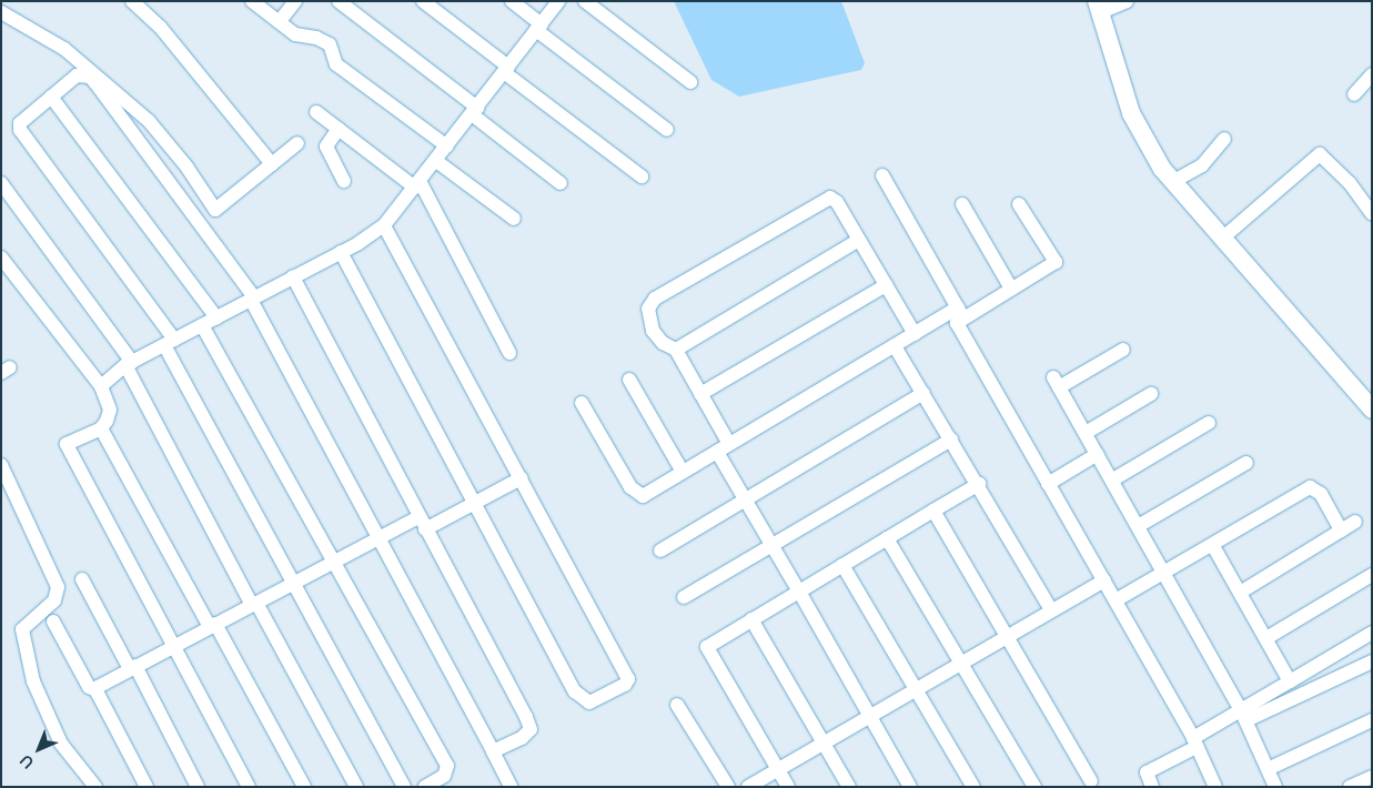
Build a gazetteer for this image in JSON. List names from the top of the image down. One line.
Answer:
{"north":"bottom left"}
